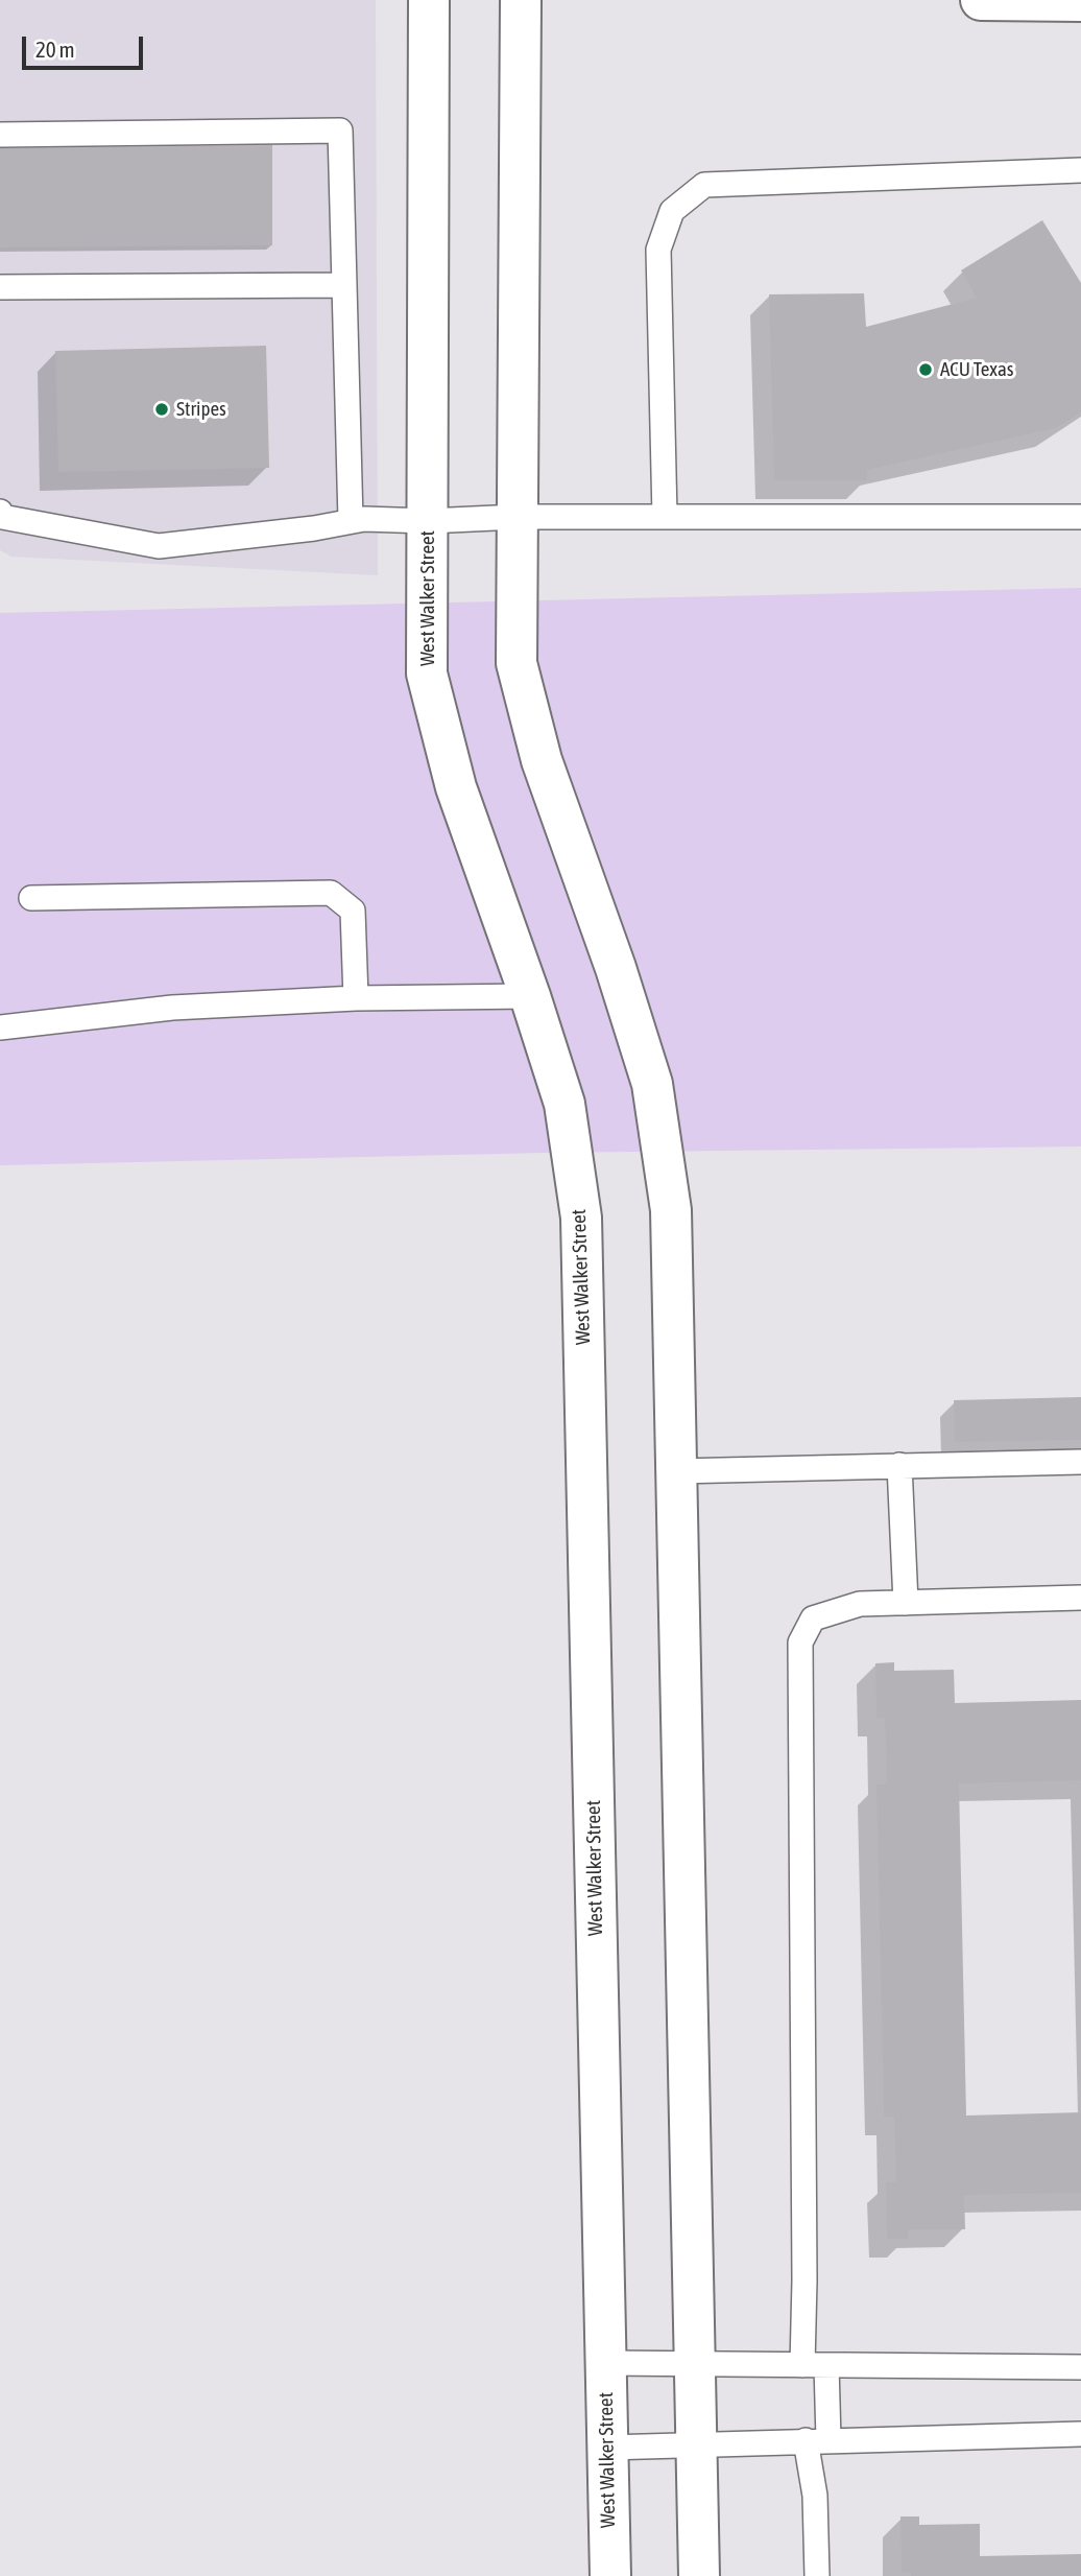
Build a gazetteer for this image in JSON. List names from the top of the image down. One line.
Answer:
{"streets":{"street":["West Walker Street"]},"places":["ACU Texas","Stripes"],"scale_bar":"20 m"}
